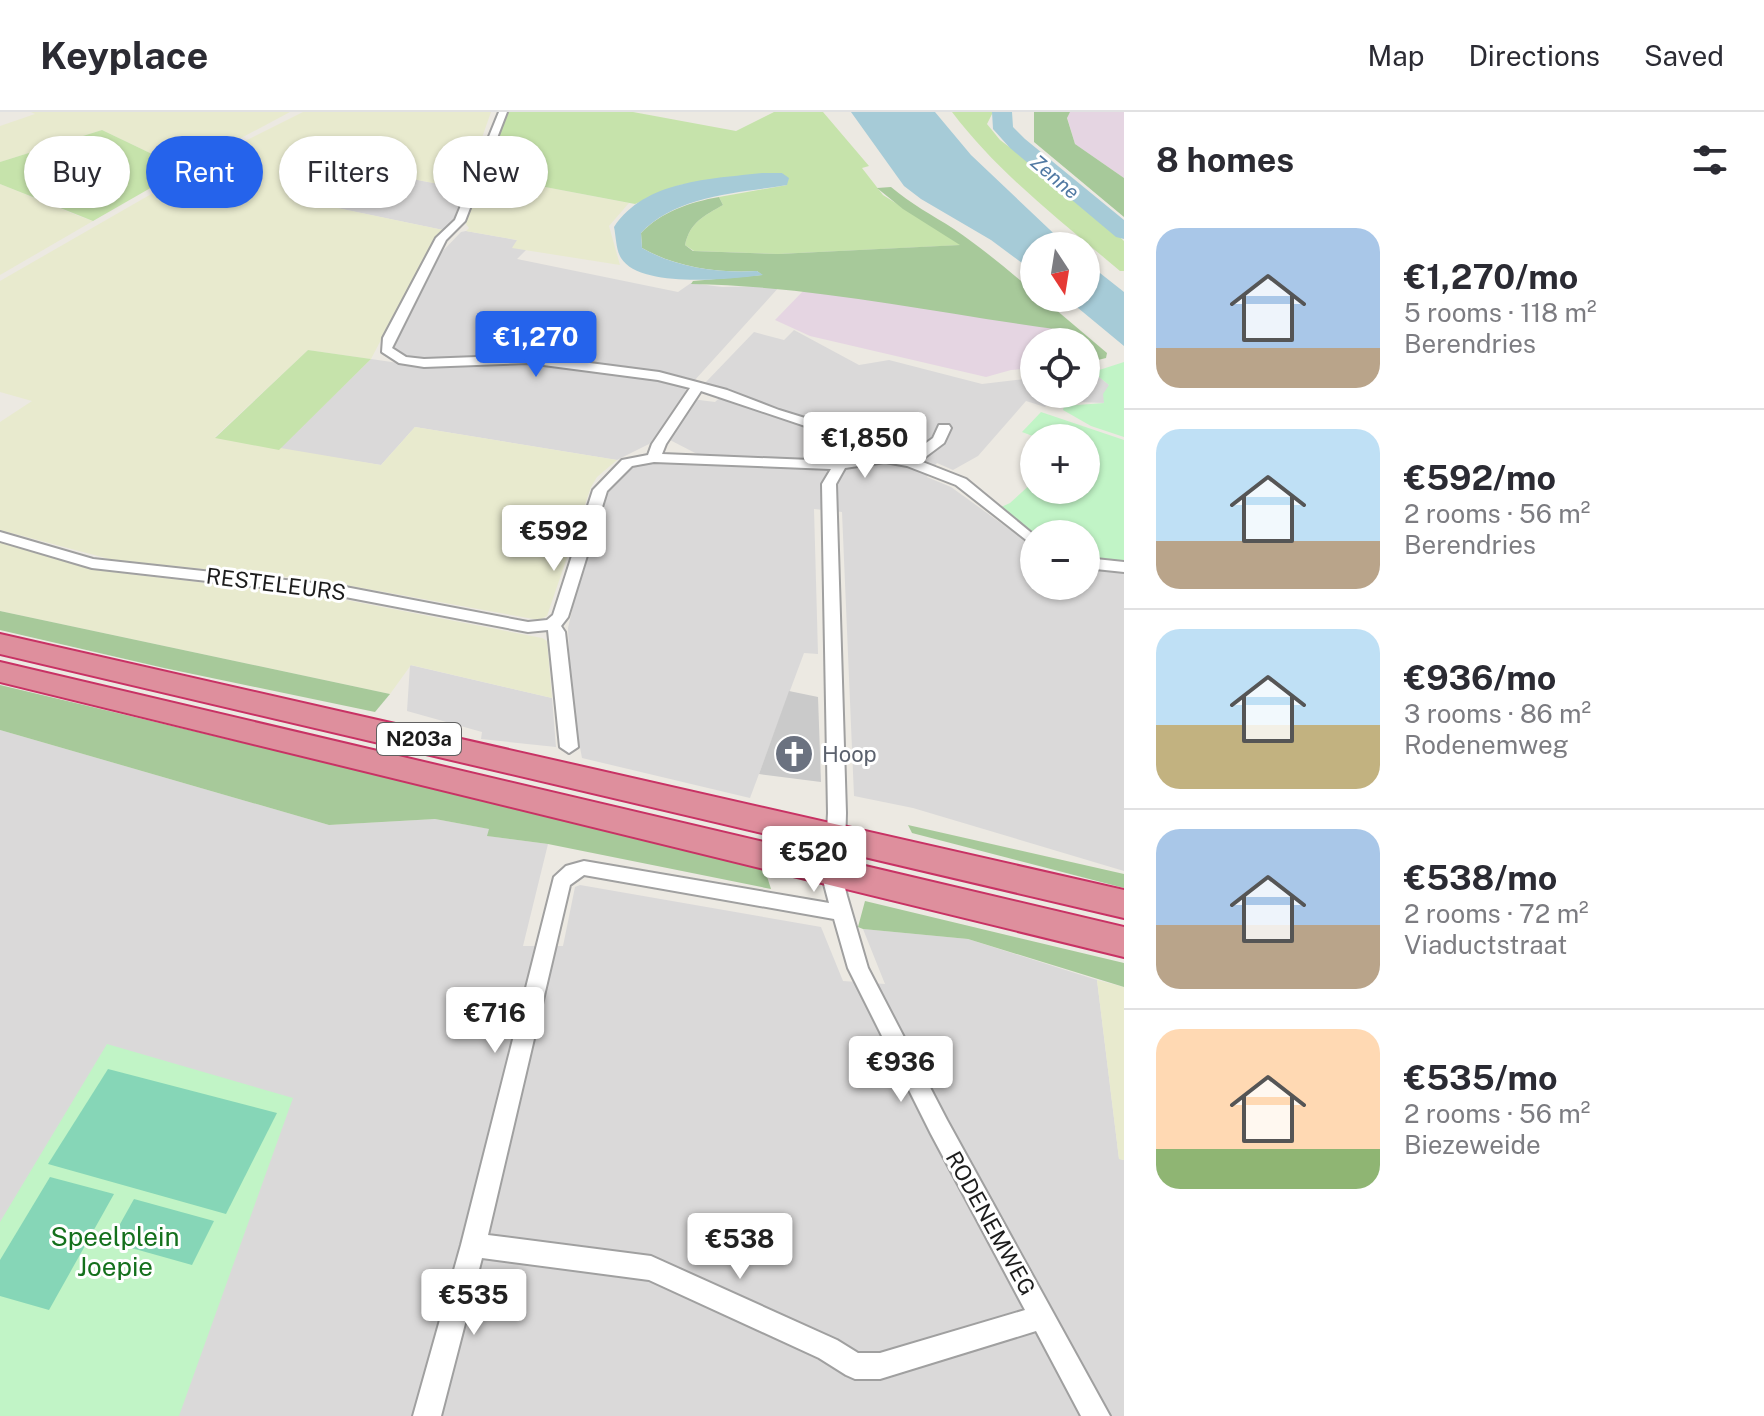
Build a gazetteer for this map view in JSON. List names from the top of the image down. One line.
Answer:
{"streets":{"highway":["N203a"],"street":["RESTELEURS","RODENEMWEG"]},"crossings":[["N203a","RODENEMWEG"]],"water":["Zenne"],"parks":["Speelplein Joepie"],"places":{"church":["Hoop"]},"north":"bottom","page":{"header":"Keyplace","nav":["Map","Directions","Saved"],"heading":"8 homes","chip":["Buy","Rent","Filters","New"],"list":[{"name":"€1,270/mo","note":"5 rooms · 118 m² · Berendries"},{"name":"€592/mo","note":"2 rooms · 56 m² · Berendries"},{"name":"€936/mo","note":"3 rooms · 86 m² · Rodenemweg"},{"name":"€538/mo","note":"2 rooms · 72 m² · Viaductstraat"},{"name":"€535/mo","note":"2 rooms · 56 m² · Biezeweide"}],"map_buttons":["+","−"],"price":["€1,270","€1,850","€592","€520","€716","€936","€538","€535"]}}
